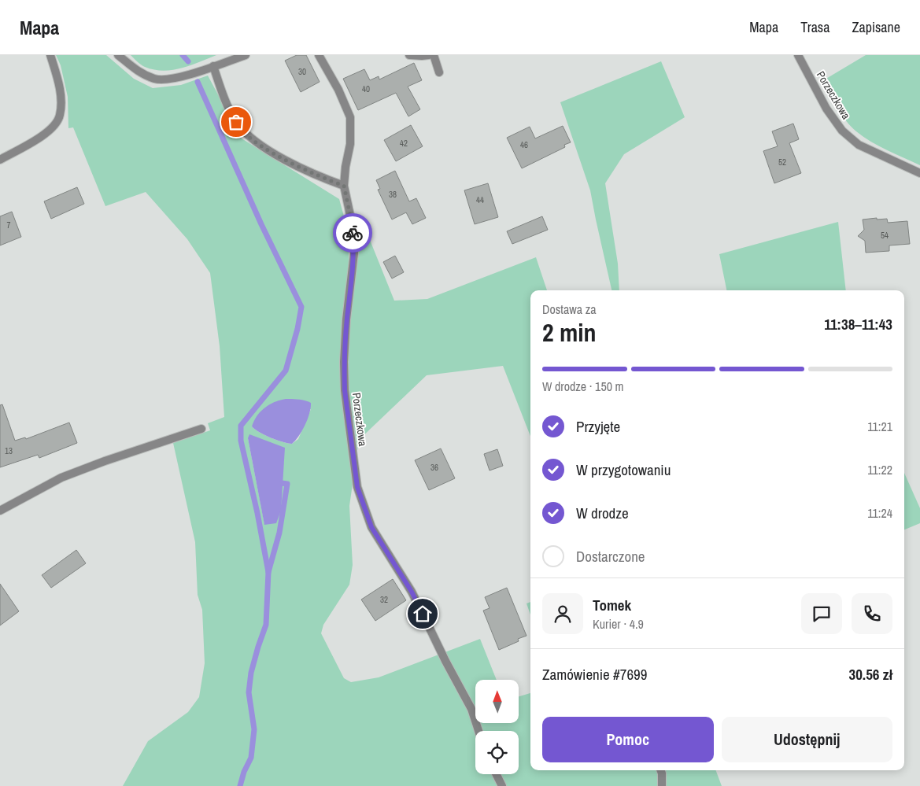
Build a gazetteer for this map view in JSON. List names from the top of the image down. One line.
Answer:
{"streets":{"street":["Porzeczkowa"]},"house_numbers":["30","40","42","46","52","38","44","7","54","13","36","32"],"north":"top","page":{"header":"Mapa","nav":["Mapa","Trasa","Zapisane"],"heading":["2 min","Dostawa za","11:38–11:43"],"panel":["Tomek","Kurier · 4.9","Zamówienie #7699","30.56 zł"],"bar":"W drodze · 150 m","list":[["Przyjęte","11:21"],["W przygotowaniu","11:22"],["W drodze","11:24"],"Dostarczone"],"buttons":["Pomoc","Udostępnij"]}}
